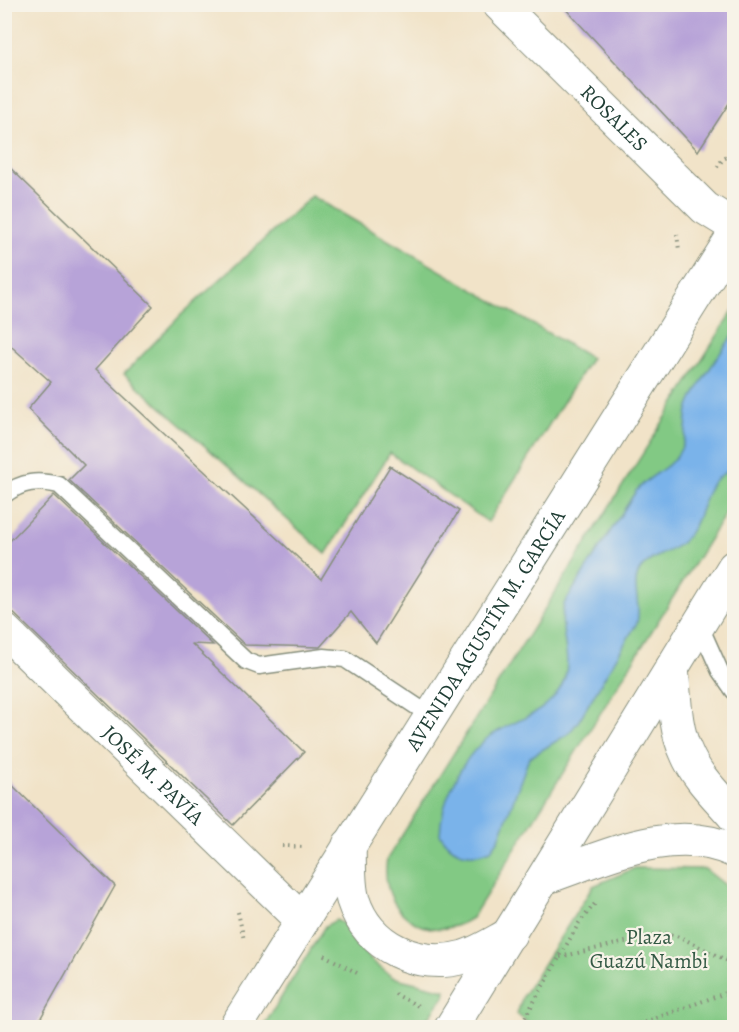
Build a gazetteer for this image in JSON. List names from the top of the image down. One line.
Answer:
{"streets":{"main road":["ROSALES","AVENIDA AGUSTÍN M. GARCÍA","JOSÉ M. PAVÍA"]},"crossings":[["AVENIDA AGUSTÍN M. GARCÍA","JOSÉ M. PAVÍA"]],"parks":["Plaza Guazú Nambi"]}
